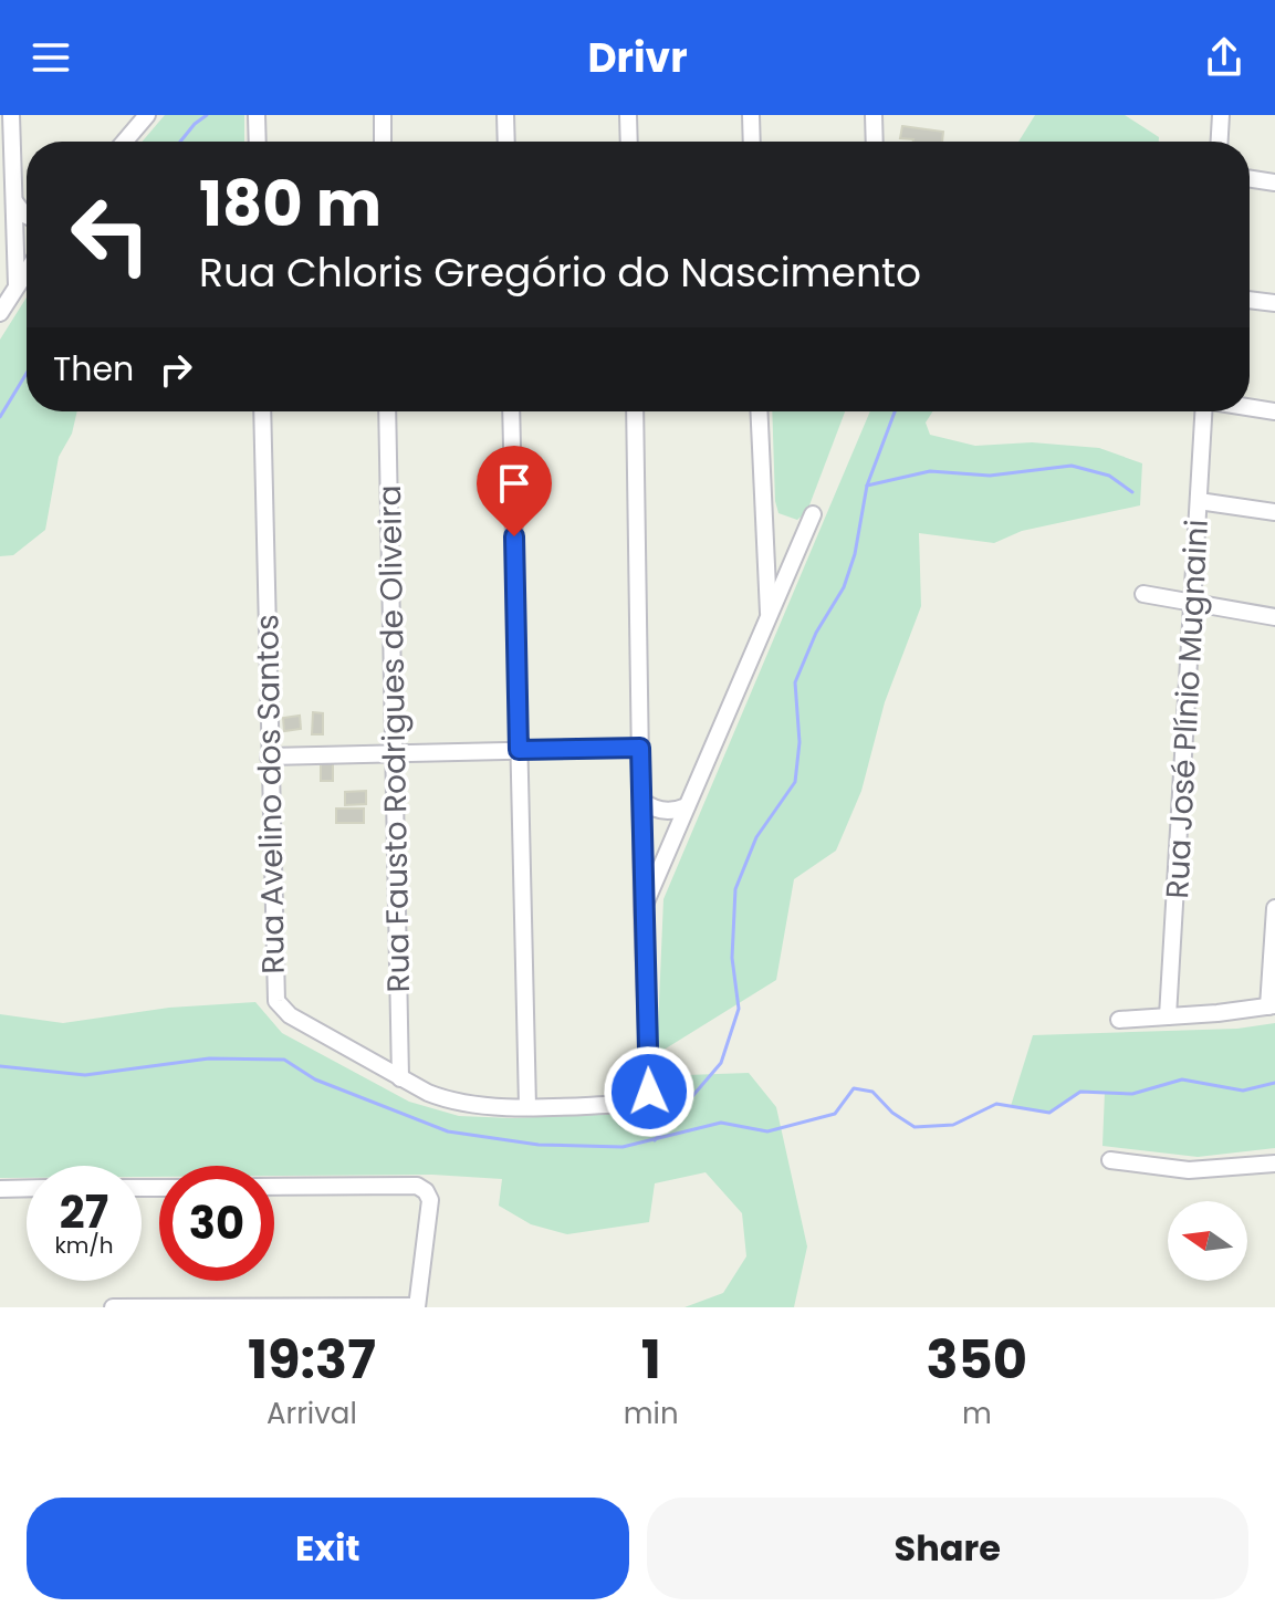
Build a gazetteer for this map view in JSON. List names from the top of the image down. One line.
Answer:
{"streets":{"street":["Rua José Plínio Mugnaini","Rua Fausto Rodrigues de Oliveira","Rua Avelino dos Santos"]},"crossings":[["Rua Fausto Rodrigues de Oliveira","Rua Avelino dos Santos"]],"north":"left","page":{"header":"Drivr","turn":["180 m","Rua Chloris Gregório do Nascimento"],"then":"Then","speed":"27 km/h","limit":"30","eta":["19:37","Arrival","1","min","350","m"],"buttons":["Exit","Share"]}}
